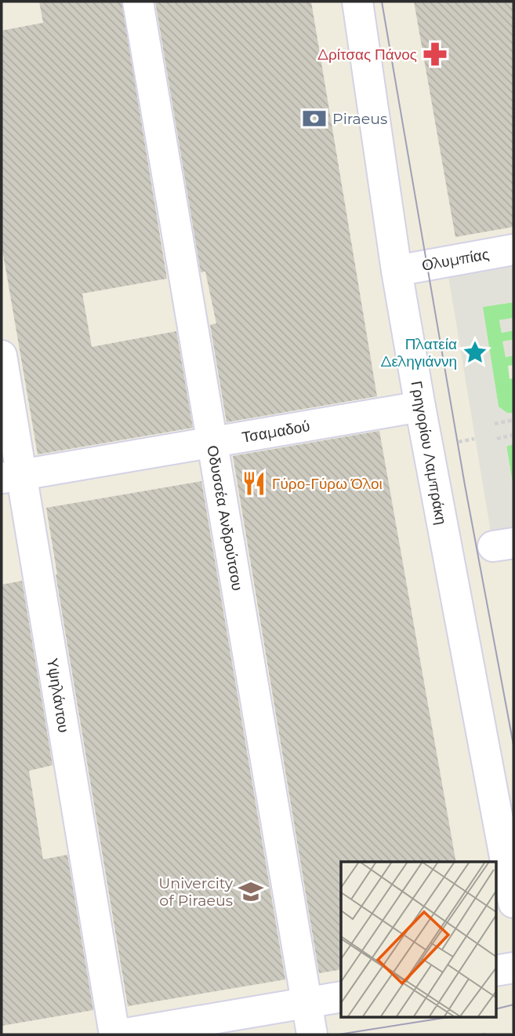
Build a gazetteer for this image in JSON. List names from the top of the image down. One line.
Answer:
{"streets":{"street":["Ολυμπίας","Τσαμαδού","Γρηγορίου Λαμπράκη","Οδυσσέα Ανδρούτσου","Υψηλάντου"]},"crossings":[["Ολυμπίας","Γρηγορίου Λαμπράκη"],["Τσαμαδού","Γρηγορίου Λαμπράκη"],["Τσαμαδού","Οδυσσέα Ανδρούτσου"],["Τσαμαδού","Υψηλάντου"]],"places":{"pharmacy":["Δρίτσας Πάνος"],"bank":["Piraeus"],"place":["Πλατεία Δεληγιάννη"],"restaurant":["Γύρο-Γύρω Όλοι"],"school or university":["Univercity of Piraeus"]}}
